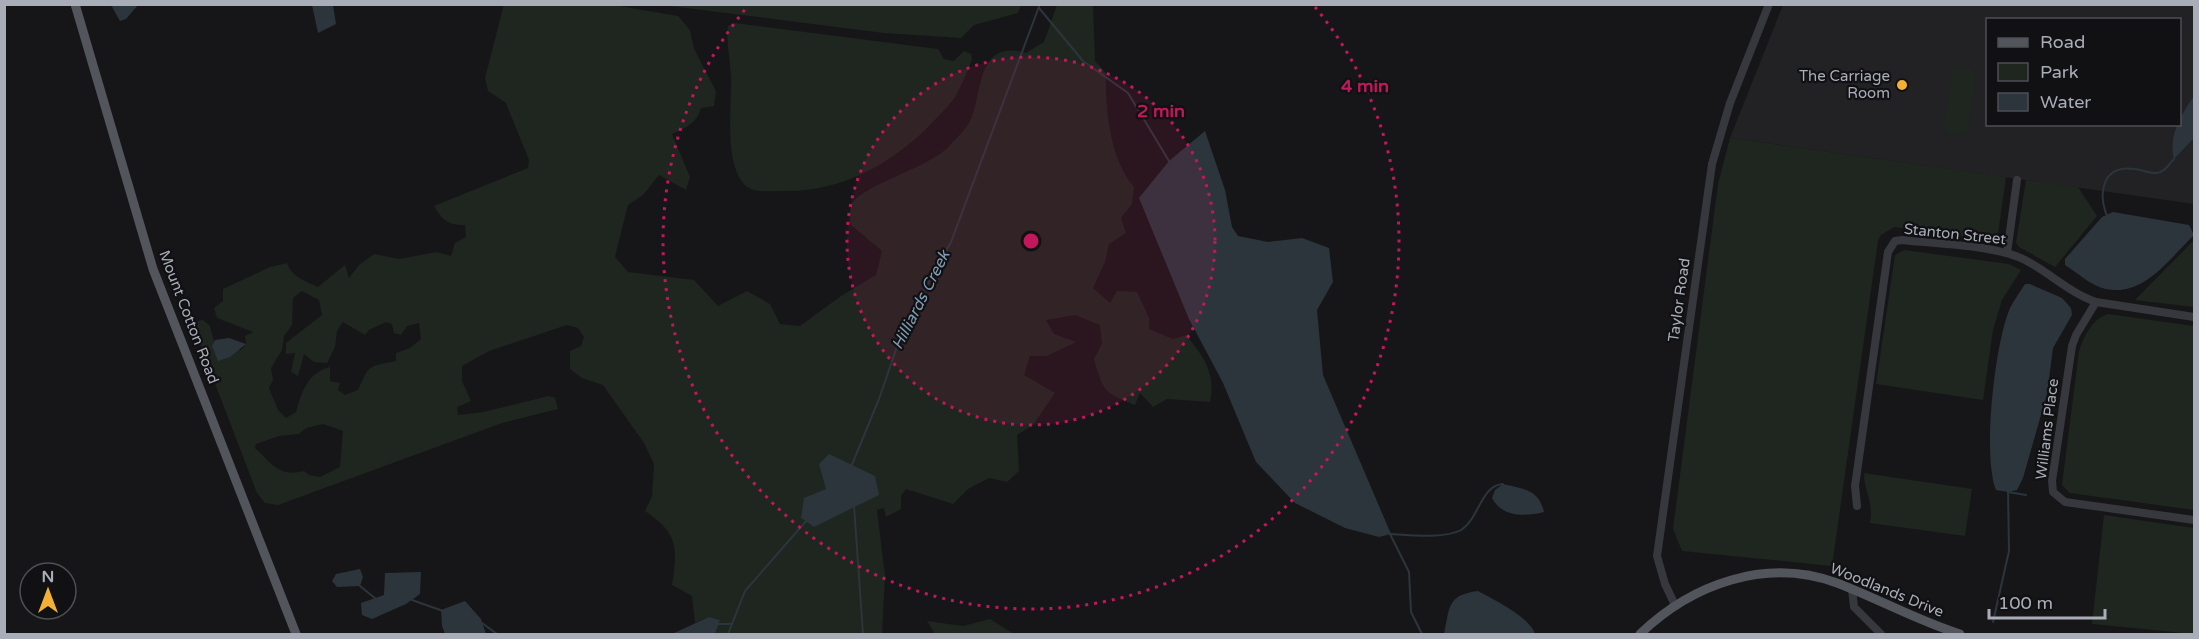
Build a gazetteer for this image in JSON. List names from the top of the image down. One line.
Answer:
{"streets":{"main road":["Mount Cotton Road","Woodlands Drive"],"street":["Stanton Street","Taylor Road","Williams Place"]},"crossings":[["Stanton Street","Williams Place"],["Taylor Road","Woodlands Drive"]],"water":["Hilliards Creek"],"places":["The Carriage Room"],"legend":["Road","Park","Water"],"scale_bar":"100 m","north":"top","rings":["4 min","2 min"]}
